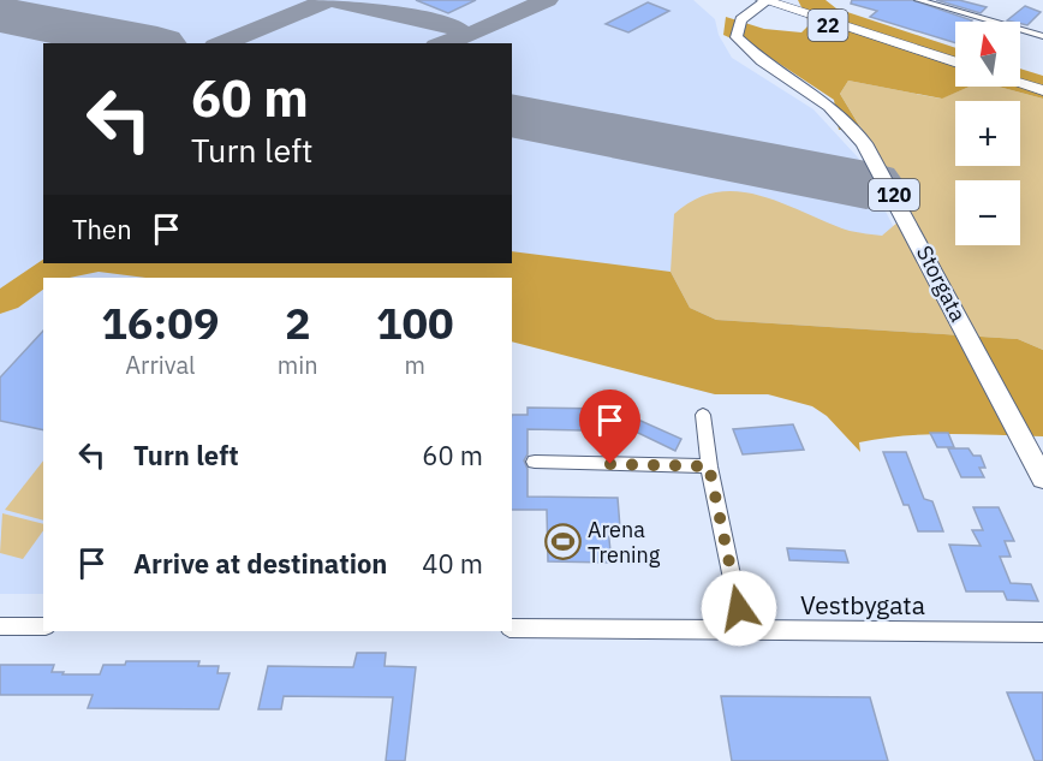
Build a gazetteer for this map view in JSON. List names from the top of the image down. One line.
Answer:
{"streets":{"highway":["22"],"main road":["120","Storgata"],"street":["Vestbygata"]},"places":{"sports":["Arena Trening"]},"north":"top","page":{"map_buttons":["+","−"],"turn":["60 m","Turn left"],"then":"Then","eta":["16:09","Arrival","2","min","100","m"],"list":[{"name":"Turn left","value":"60 m"},{"name":"Arrive at destination","value":"40 m"}]}}
